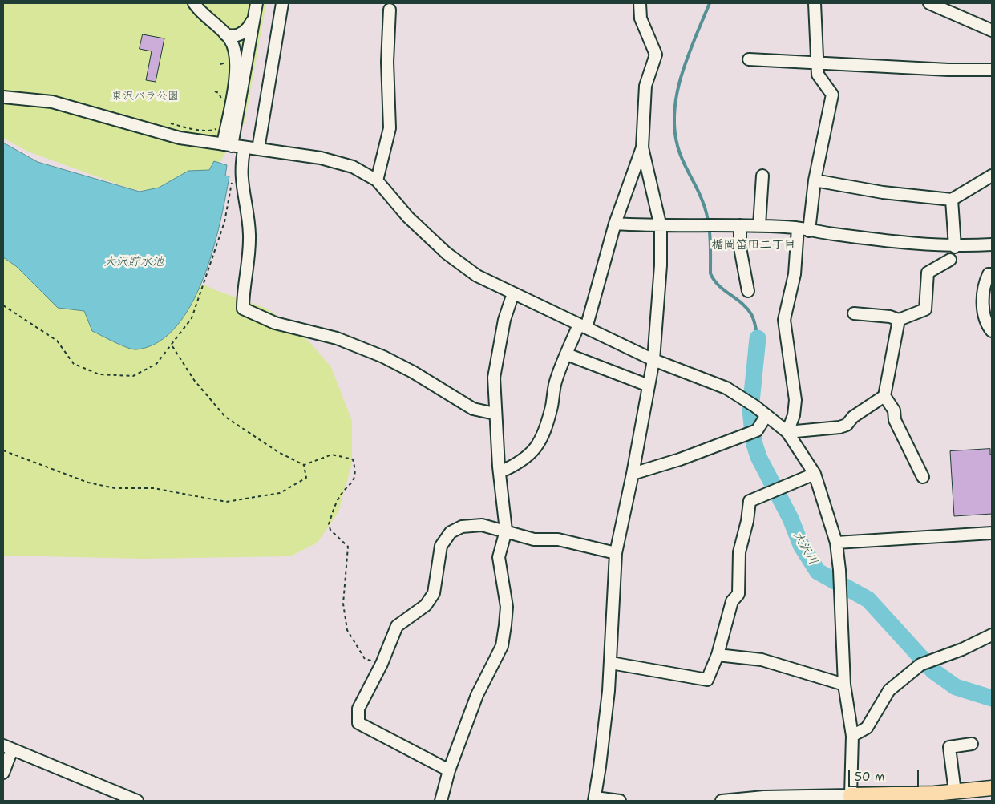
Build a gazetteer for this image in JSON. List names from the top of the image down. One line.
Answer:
{"districts":["楯岡笛田二丁目"],"water":["大沢貯水池","大沢川"],"parks":["東沢バラ公園"],"scale_bar":"50 m"}
